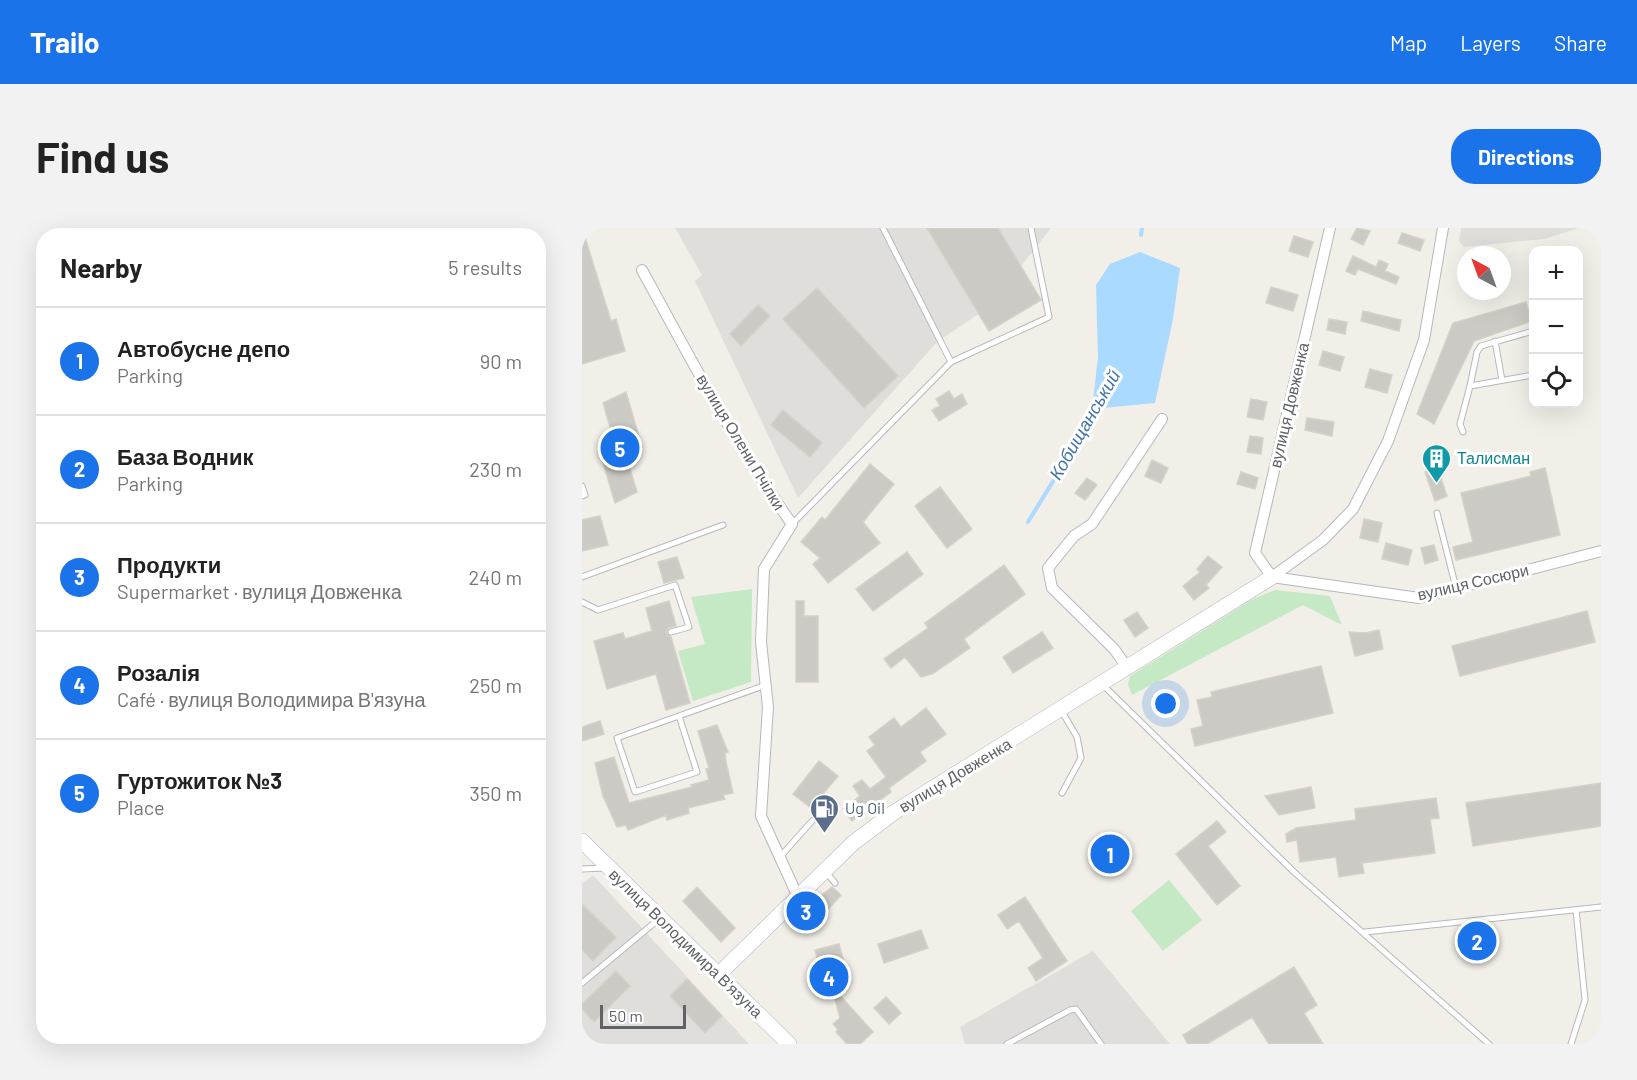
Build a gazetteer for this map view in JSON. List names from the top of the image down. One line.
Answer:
{"streets":{"street":["вулиця Довженка","вулиця Олени Пчілки","вулиця Сосюри","вулиця Володимира В'язуна"]},"crossings":[["вулиця Довженка","вулиця Олени Пчілки"],["вулиця Довженка","вулиця Сосюри"],["вулиця Довженка","вулиця Володимира В'язуна"]],"water":["Кобищанський"],"places":{"building":["Талисман"],"fuel station":["Ug Oil"]},"scale_bar":"50 m","north":"top left","page":{"header":"Trailo","nav":["Map","Layers","Share"],"buttons":"Directions","title":"Find us","heading":["Nearby","5 results"],"map_buttons":["+","−"],"list":[{"mark":"1","name":"Автобусне депо","note":"Parking","value":"90 m"},{"mark":"2","name":"База Водник","note":"Parking","value":"230 m"},{"mark":"3","name":"Продукти","note":"Supermarket · вулиця Довженка","value":"240 m"},{"mark":"4","name":"Розалія","note":"Café · вулиця Володимира В'язуна","value":"250 m"},{"mark":"5","name":"Гуртожиток №3","note":"Place","value":"350 m"}],"pins":["5","1","3","2","4"],"scale":"50 m"}}
